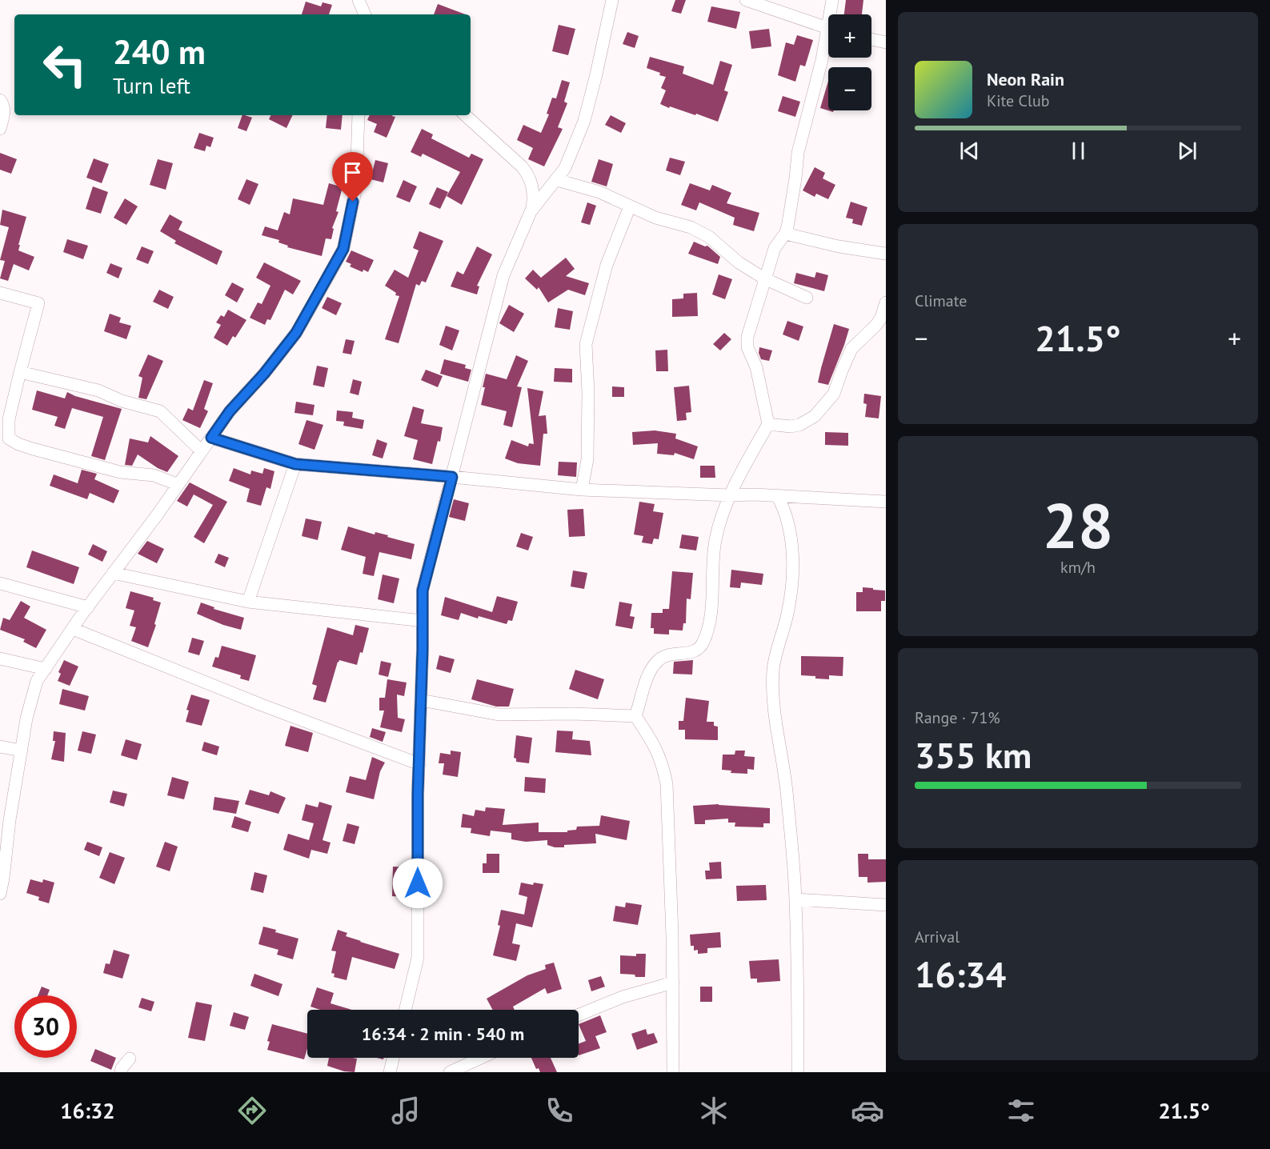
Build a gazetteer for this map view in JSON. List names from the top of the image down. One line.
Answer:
{"page":{"map_buttons":["+","−"],"turn":["240 m","Turn left"],"song":["Neon Rain","Kite Club"],"tile":["Climate",["28","km/h"],["Range · 71%","355 km"],["Arrival","16:34"]],"heat":["−","21.5°","+"],"limit":"30","trip":"16:34 · 2 min · 540 m","tabs":["16:32","21.5°"]}}
